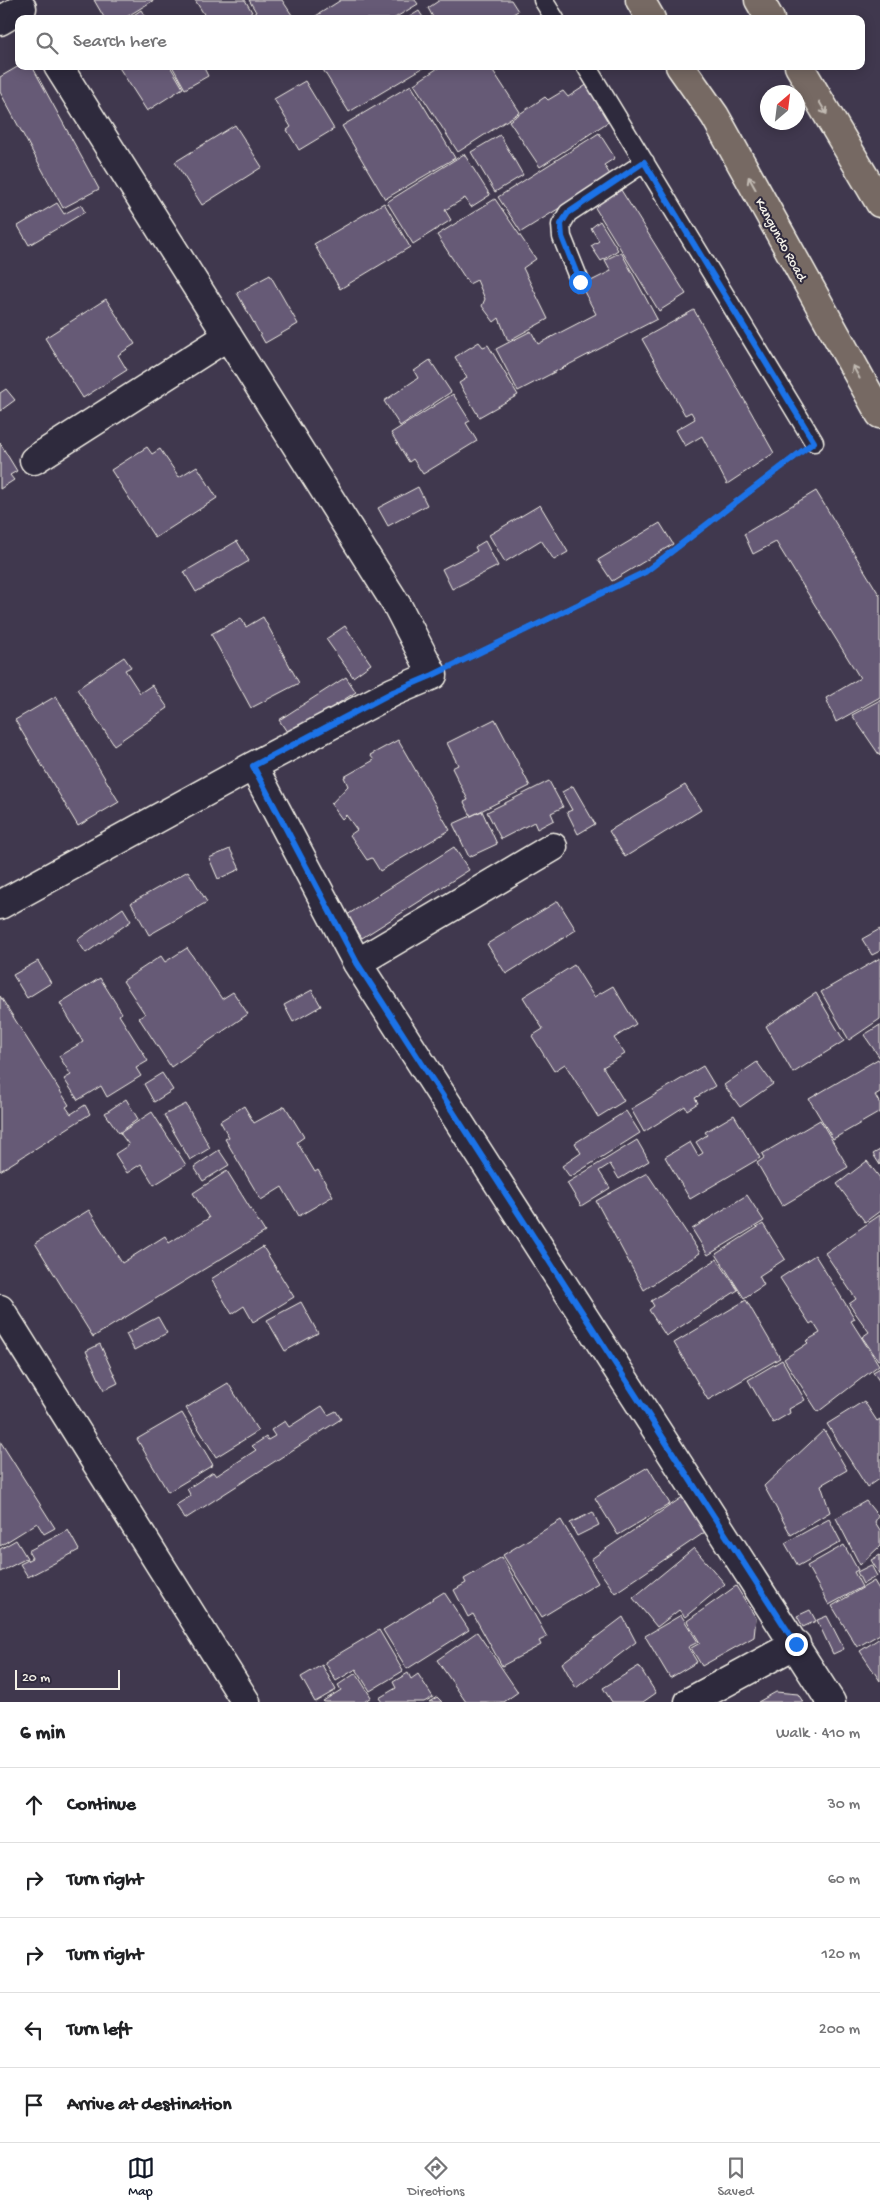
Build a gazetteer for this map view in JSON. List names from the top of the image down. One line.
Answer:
{"streets":{"highway":["Kangundo Road"]},"scale_bar":"20 m","north":"top right","page":{"search":"Search here","scale":"20 m","heading":["6 min","Walk · 410 m"],"list":[["Continue","30 m"],["Turn right","60 m"],["Turn right","120 m"],["Turn left","200 m"],"Arrive at destination"],"nav":["Map","Directions","Saved"]}}
